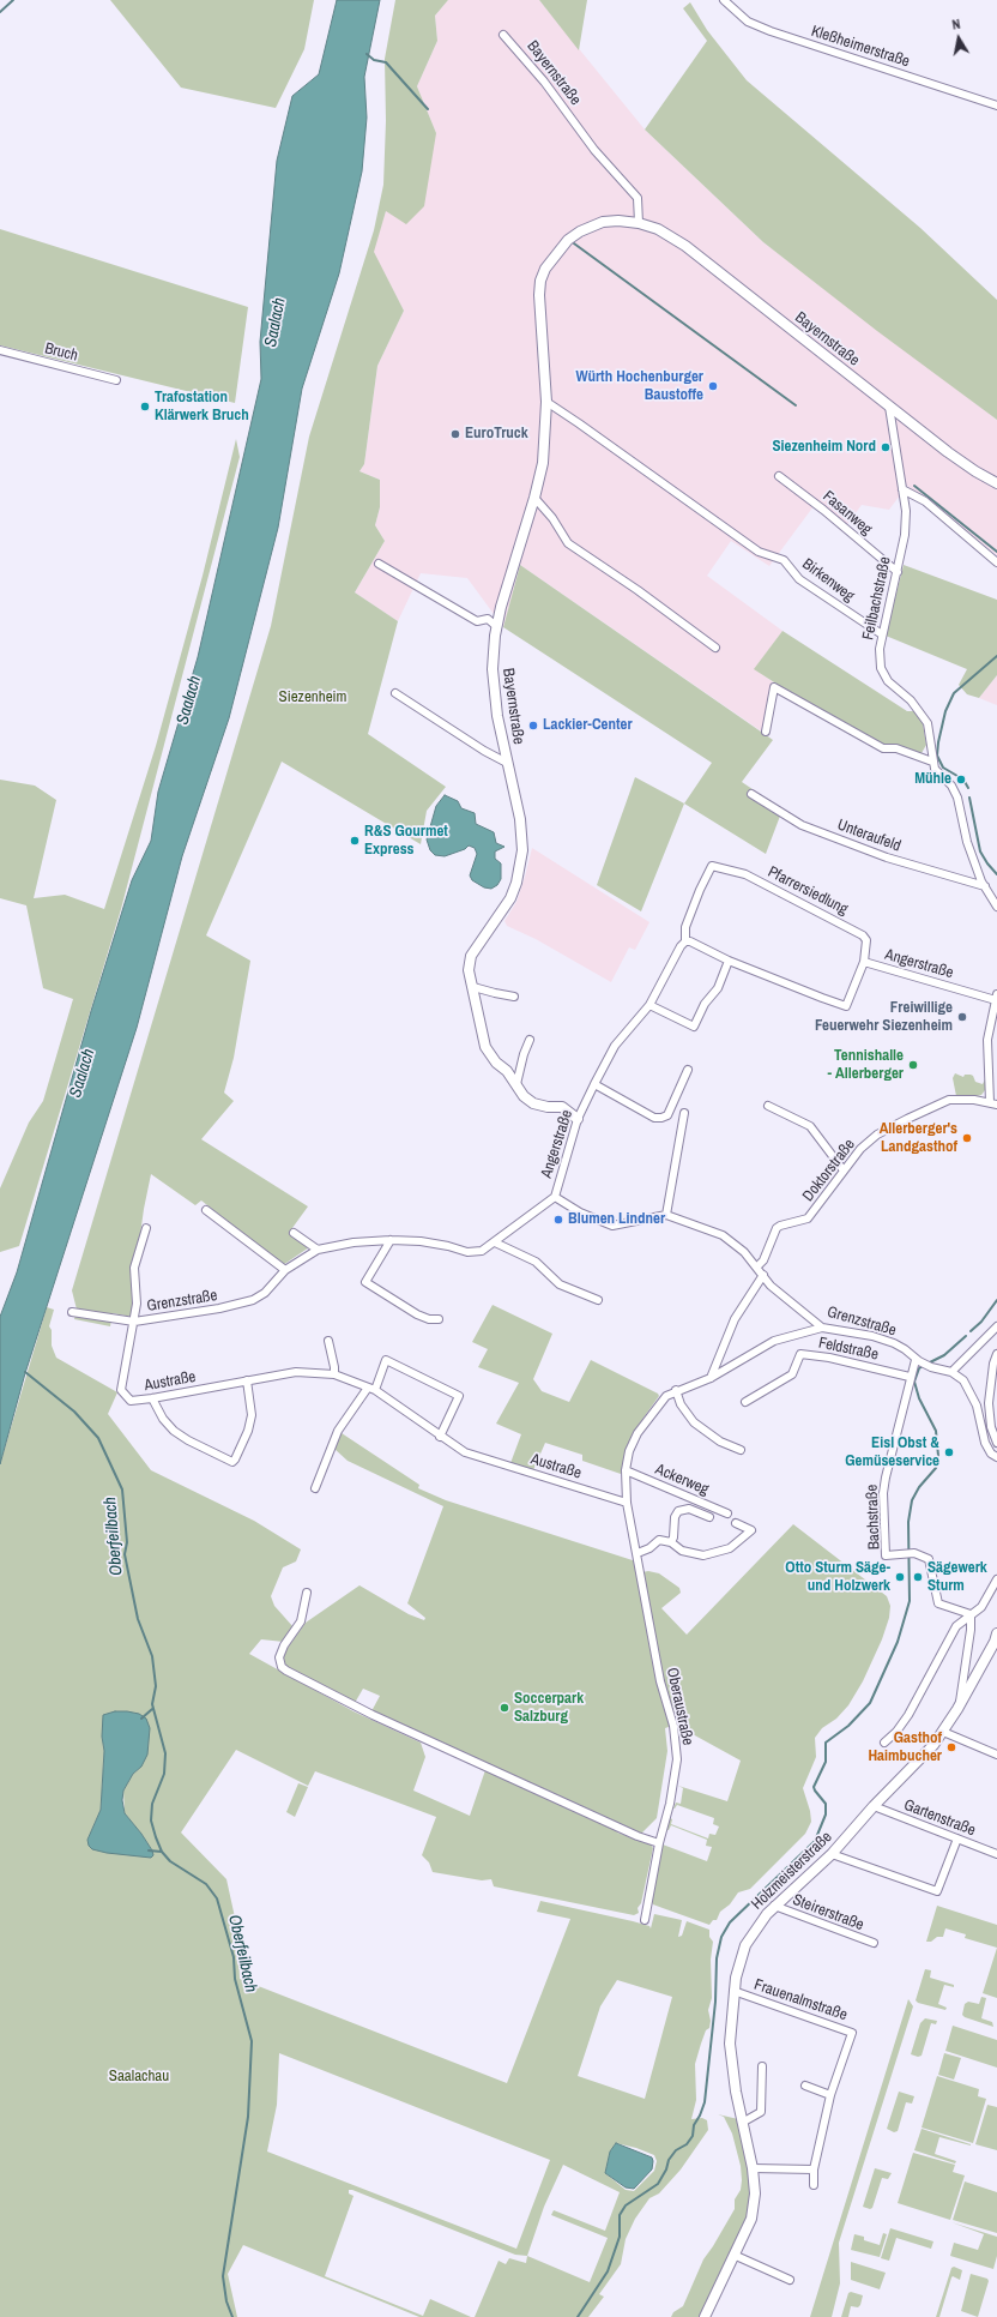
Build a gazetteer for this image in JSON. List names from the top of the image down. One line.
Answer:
{"streets":{"street":["Kleßheimerstraße","Bayernstraße","Bruch","Fasanweg","Birkenweg","Feilbachstraße","Unteraufeld","Pfarrersiedlung","Angerstraße","Doktorstraße","Grenzstraße","Feldstraße","Austraße","Ackerweg","Bachstraße","Oberaustraße","Gartenstraße","Holzmeisterstraße","Steirerstraße","Frauenalmstraße"]},"crossings":[["Bayernstraße","Birkenweg"],["Bayernstraße","Feilbachstraße"],["Fasanweg","Feilbachstraße"],["Birkenweg","Feilbachstraße"],["Feilbachstraße","Unteraufeld"],["Pfarrersiedlung","Angerstraße"],["Angerstraße","Grenzstraße"],["Doktorstraße","Grenzstraße"],["Grenzstraße","Austraße"],["Grenzstraße","Bachstraße"],["Feldstraße","Bachstraße"],["Austraße","Oberaustraße"],["Gartenstraße","Holzmeisterstraße"],["Holzmeisterstraße","Steirerstraße"],["Holzmeisterstraße","Frauenalmstraße"]],"water":["Saalach","Oberfeilbach"],"parks":["Siezenheim","Saalachau"],"places":["Würth Hochenburger Baustoffe","Trafostation Klärwerk Bruch","EuroTruck","Siezenheim Nord","Lackier-Center","Mühle","R&S Gourmet Express","Freiwillige Feuerwehr Siezenheim","Tennishalle - Allerberger","Allerberger's Landgasthof","Blumen Lindner","Eisl Obst & Gemüseservice","Otto Sturm Säge- und Holzwerk","Sägewerk Sturm","Soccerpark Salzburg","Gasthof Haimbucher"],"north":"top"}
